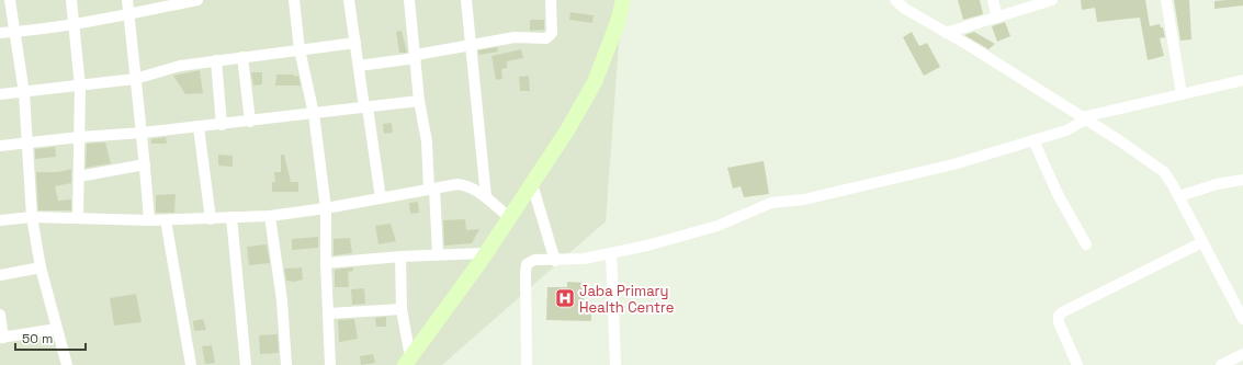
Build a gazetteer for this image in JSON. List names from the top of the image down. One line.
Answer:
{"places":{"hospital":["Jaba Primary Health Centre"]},"scale_bar":"50 m"}
